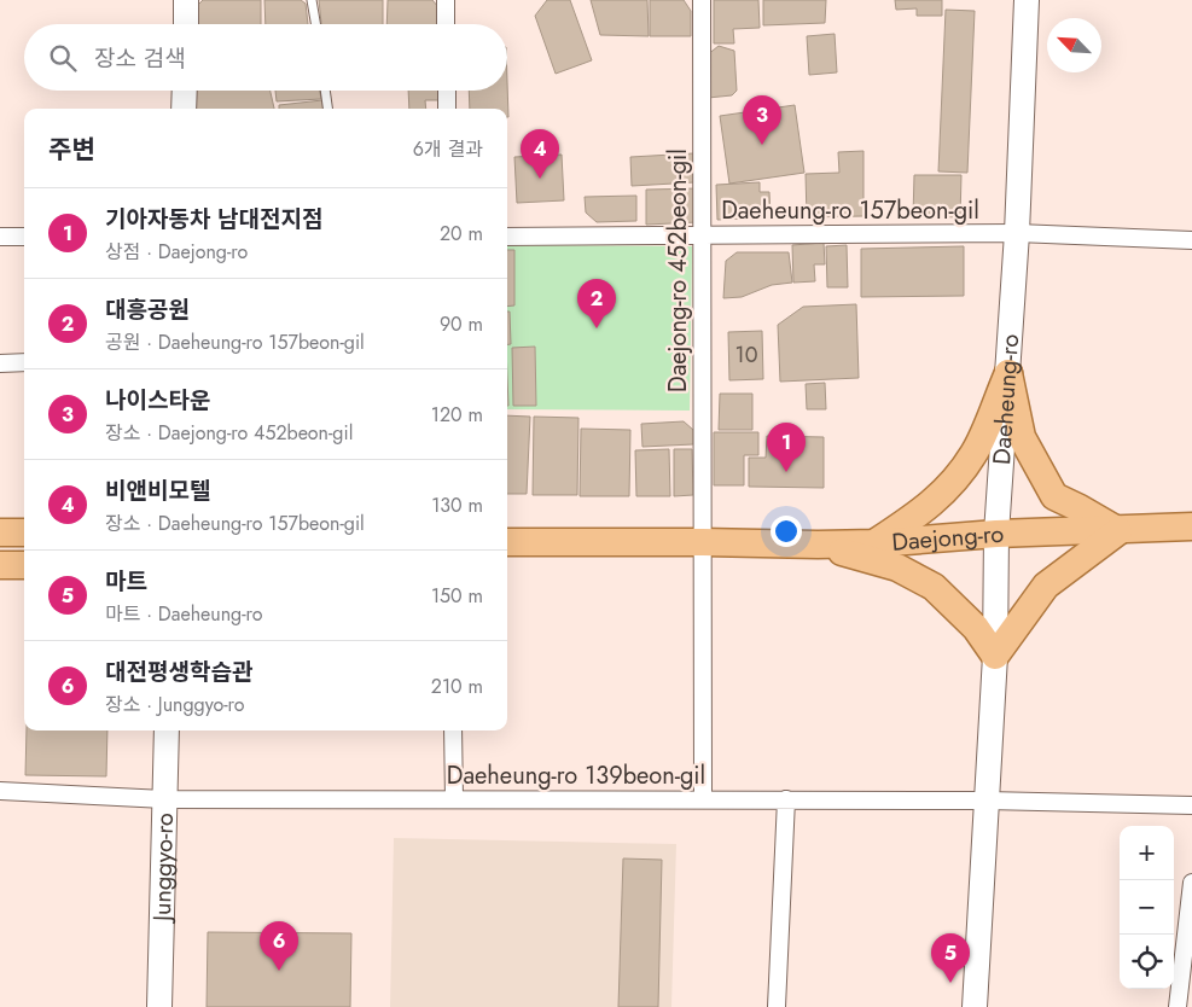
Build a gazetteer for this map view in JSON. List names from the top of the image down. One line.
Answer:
{"streets":{"main road":["Daeheung-ro","Daejong-ro","Junggyo-ro"],"street":["Daeheung-ro 157beon-gil","Daejong-ro 452beon-gil","Daeheung-ro 139beon-gil"]},"crossings":[["Daeheung-ro 157beon-gil","Daejong-ro 452beon-gil"],["Daeheung-ro 157beon-gil","Daeheung-ro"],["Daejong-ro 452beon-gil","Daejong-ro"],["Daeheung-ro","Daejong-ro"],["Daeheung-ro","Daeheung-ro 139beon-gil"],["Daeheung-ro 139beon-gil","Junggyo-ro"]],"house_numbers":["10"],"north":"top left","page":{"search":"장소 검색","pins":["3","4","2","1","6","5"],"heading":["주변","6개 결과"],"list":[{"mark":"1","name":"기아자동차 남대전지점","note":"상점 · Daejong-ro","value":"20 m"},{"mark":"2","name":"대흥공원","note":"공원 · Daeheung-ro 157beon-gil","value":"90 m"},{"mark":"3","name":"나이스타운","note":"장소 · Daejong-ro 452beon-gil","value":"120 m"},{"mark":"4","name":"비앤비모텔","note":"장소 · Daeheung-ro 157beon-gil","value":"130 m"},{"mark":"5","name":"마트","note":"마트 · Daeheung-ro","value":"150 m"},{"mark":"6","name":"대전평생학습관","note":"장소 · Junggyo-ro","value":"210 m"}],"map_buttons":["+","−"]}}
